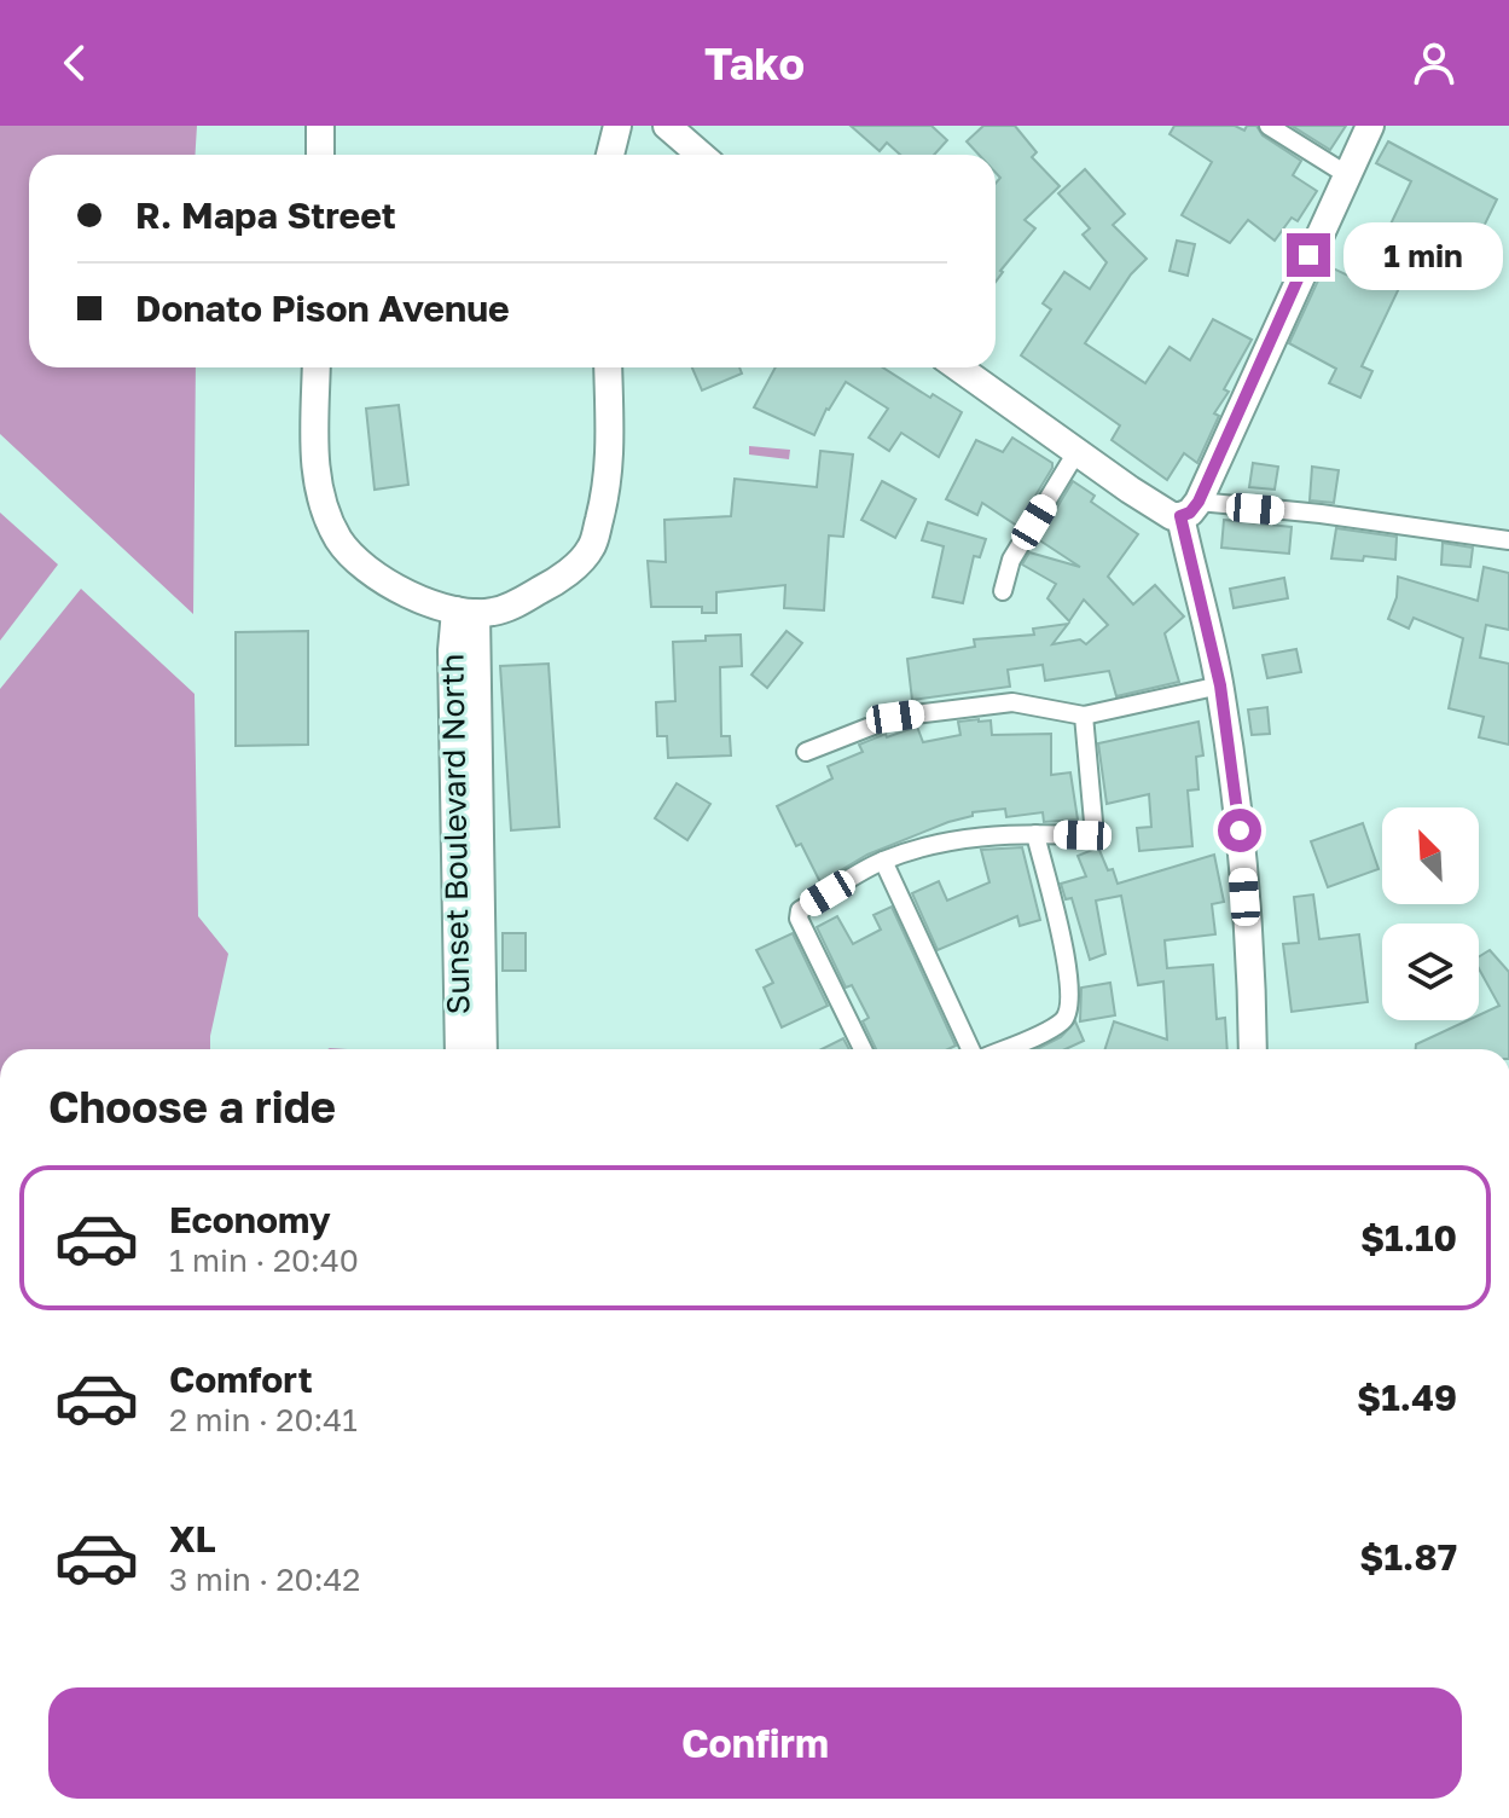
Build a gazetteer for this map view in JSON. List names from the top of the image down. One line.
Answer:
{"streets":{"main road":["Sunset Boulevard North"]},"north":"top left","page":{"header":"Tako","banner":["R. Mapa Street","Donato Pison Avenue"],"bubble":"1 min","heading":"Choose a ride","list":[{"name":"Economy","note":"1 min · 20:40","value":"$1.10"},{"name":"Comfort","note":"2 min · 20:41","value":"$1.49"},{"name":"XL","note":"3 min · 20:42","value":"$1.87"}],"buttons":"Confirm"}}
